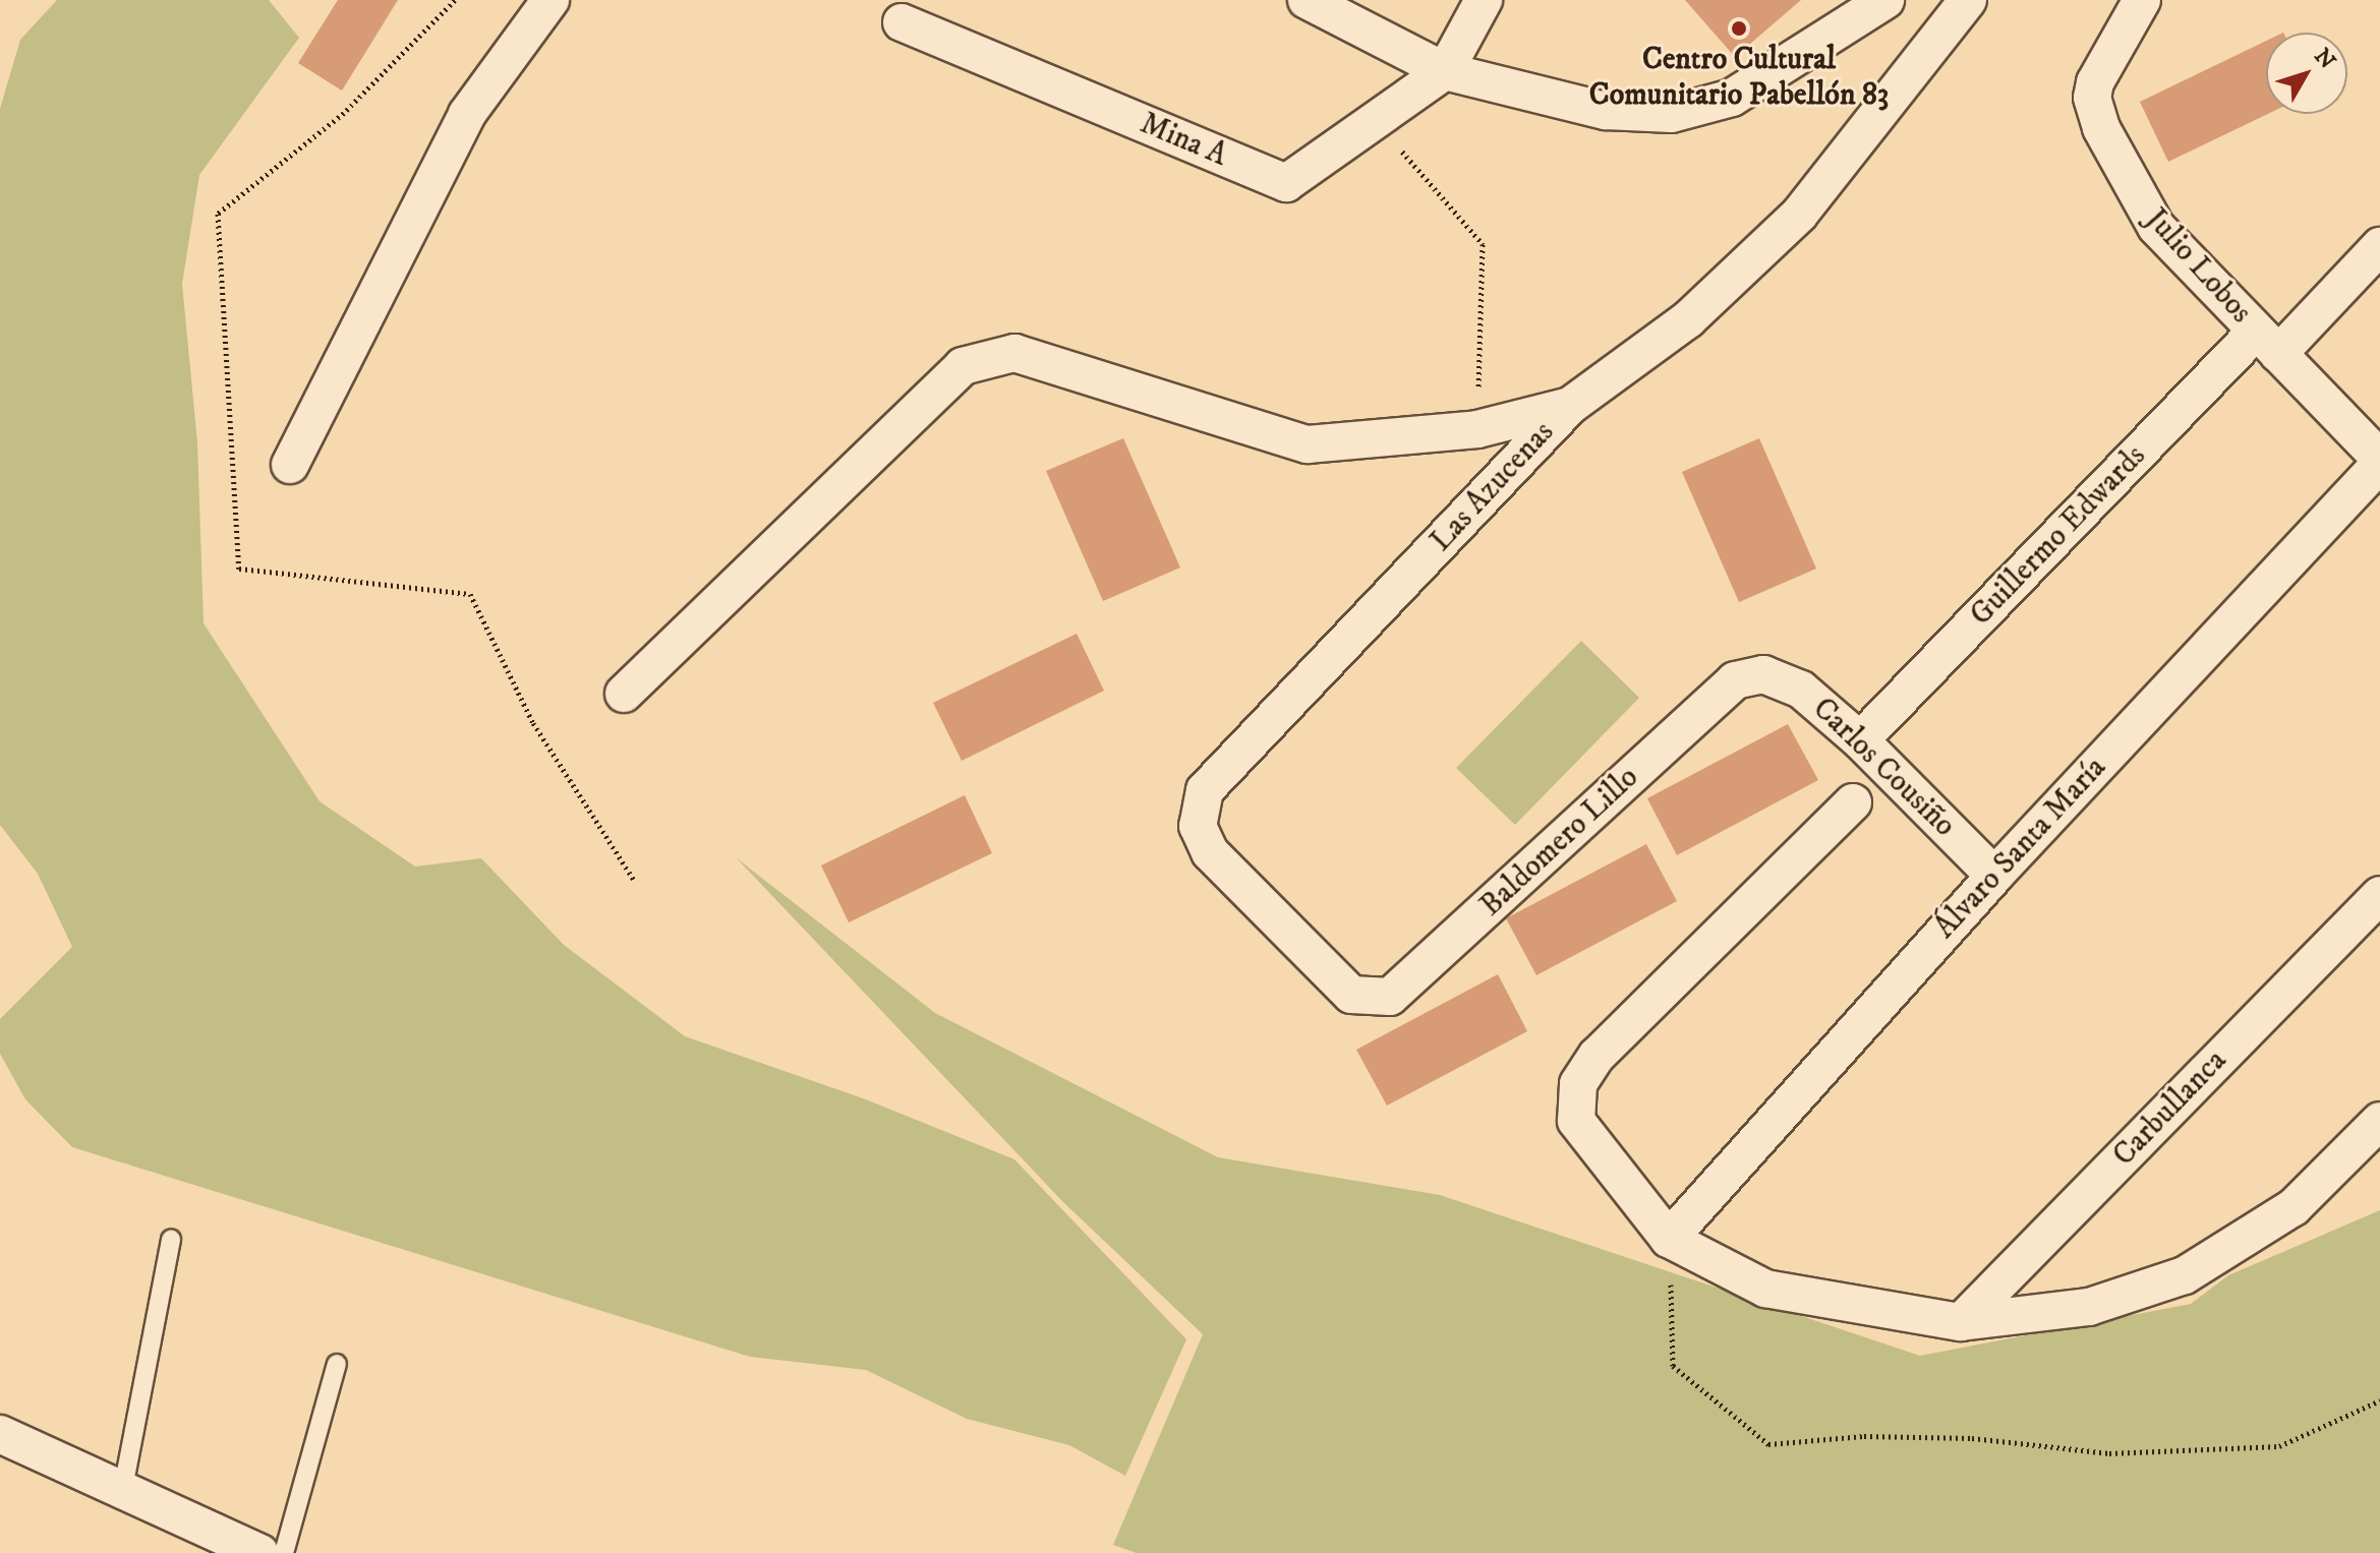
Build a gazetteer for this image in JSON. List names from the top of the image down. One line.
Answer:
{"streets":{"street":["Mina A","Julio Lobos","Las Azucenas","Guillermo Edwards","Carlos Cousiño","Baldomero Lillo","Álvaro Santa María","Carbullanca"]},"crossings":[["Julio Lobos","Guillermo Edwards"],["Julio Lobos","Álvaro Santa María"],["Las Azucenas","Baldomero Lillo"],["Guillermo Edwards","Carlos Cousiño"],["Carlos Cousiño","Baldomero Lillo"],["Carlos Cousiño","Álvaro Santa María"]],"places":["Centro Cultural Comunitario Pabellón 83"],"north":"top right"}
